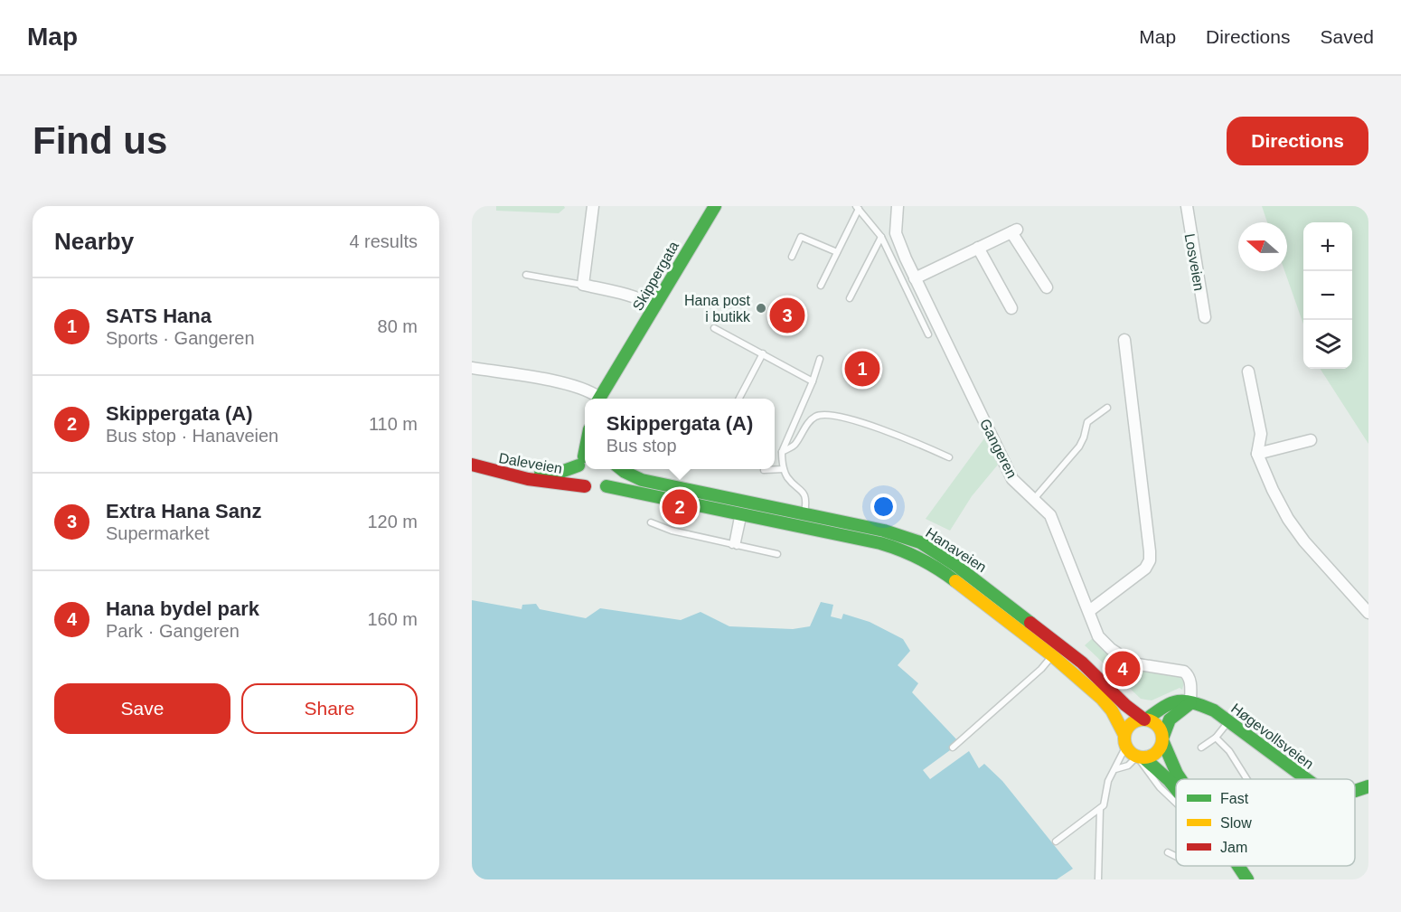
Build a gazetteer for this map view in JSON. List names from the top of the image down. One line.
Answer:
{"streets":{"main road":["Skippergata","Daleveien","Hanaveien","Høgevollsveien"],"street":["Losveien","Gangeren"]},"crossings":[["Gangeren","Høgevollsveien"],["Daleveien","Hanaveien"],["Hanaveien","Høgevollsveien"]],"places":["Hana post i butikk"],"legend":["Fast","Slow","Jam"],"north":"left","page":{"header":"Map","nav":["Map","Directions","Saved"],"buttons":["Directions",["Save","Share"]],"title":"Find us","heading":["Nearby","4 results"],"map_buttons":["+","−"],"list":[{"mark":"1","name":"SATS Hana","note":"Sports · Gangeren","value":"80 m"},{"mark":"2","name":"Skippergata (A)","note":"Bus stop · Hanaveien","value":"110 m"},{"mark":"3","name":"Extra Hana Sanz","note":"Supermarket","value":"120 m"},{"mark":"4","name":"Hana bydel park","note":"Park · Gangeren","value":"160 m"}],"pins":["3","1","2","4"],"popup":["Skippergata (A)","Bus stop"]}}
